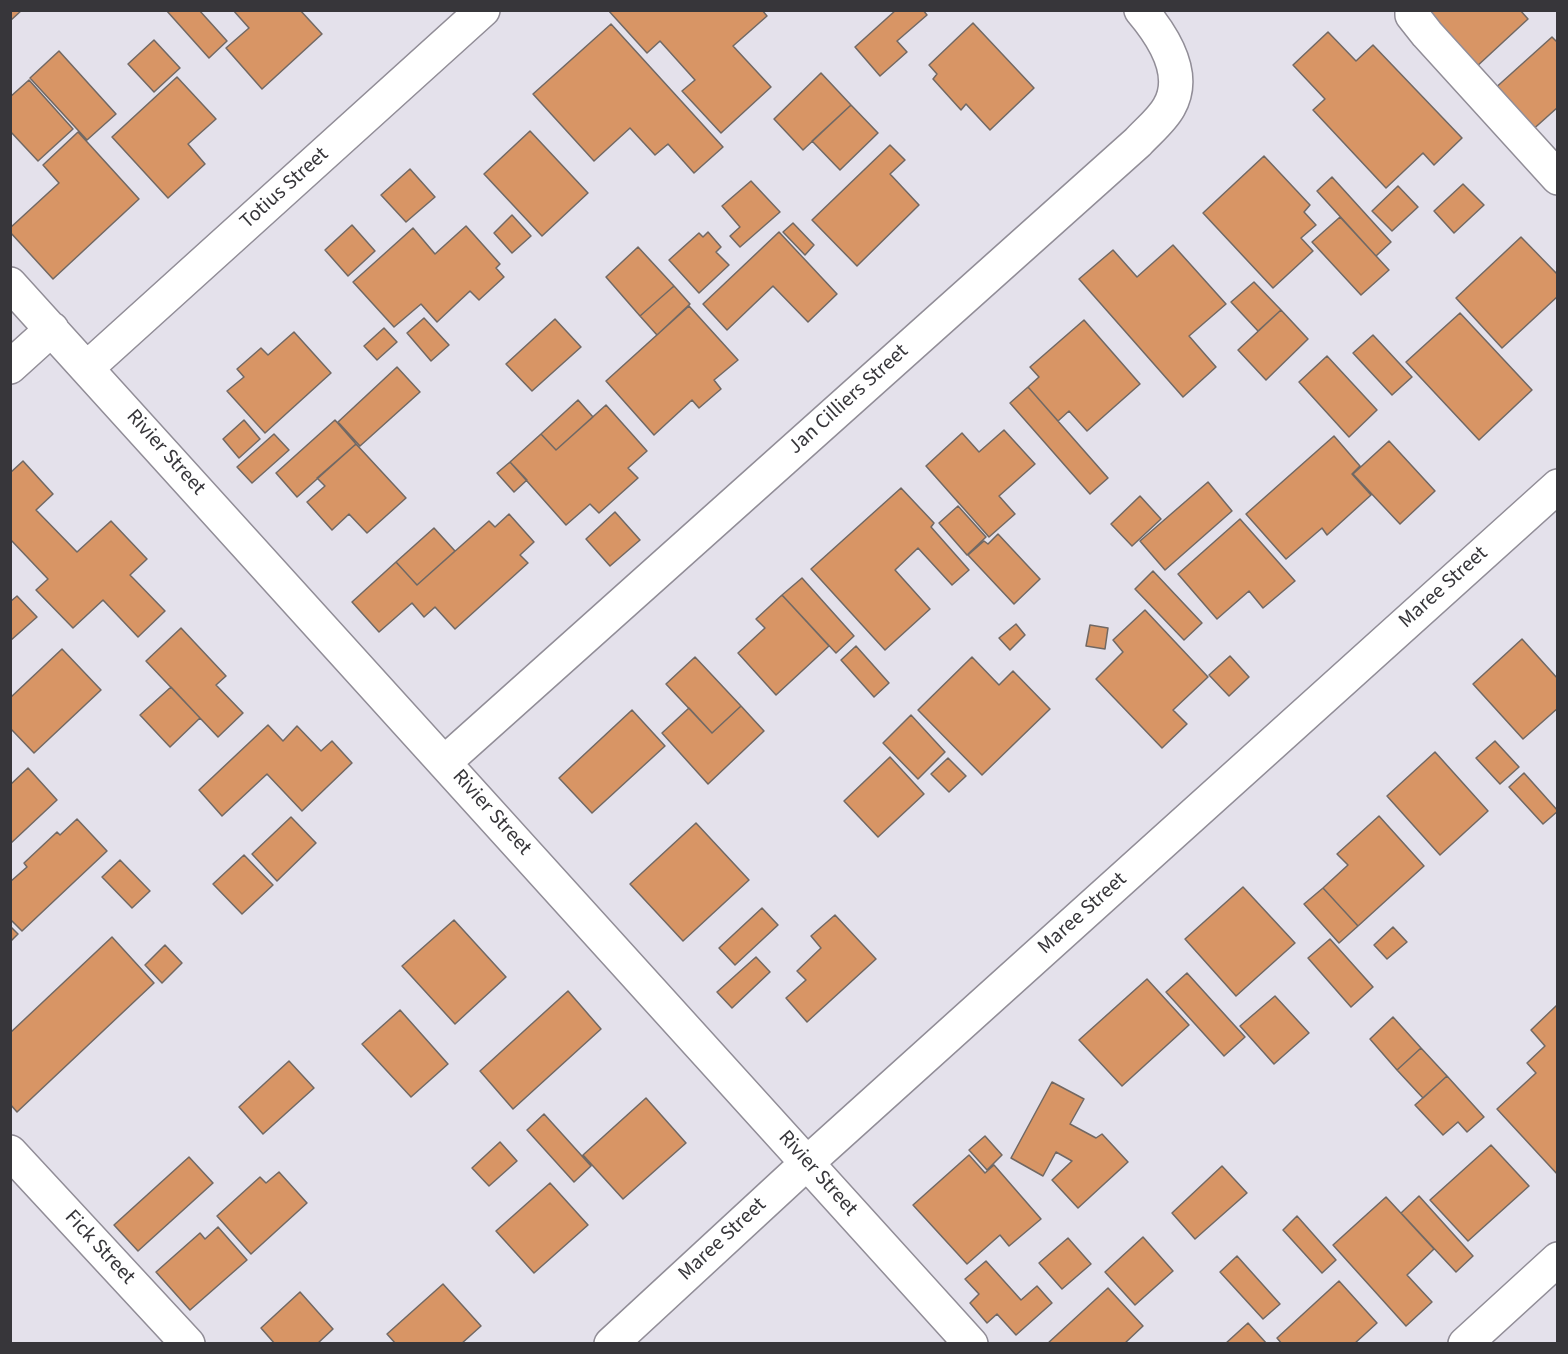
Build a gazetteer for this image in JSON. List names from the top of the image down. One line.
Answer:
{"streets":{"street":["Totius Street","Jan Cilliers Street","Rivier Street","Maree Street","Fick Street"]},"crossings":[["Totius Street","Rivier Street"],["Jan Cilliers Street","Rivier Street"],["Rivier Street","Maree Street"]]}
